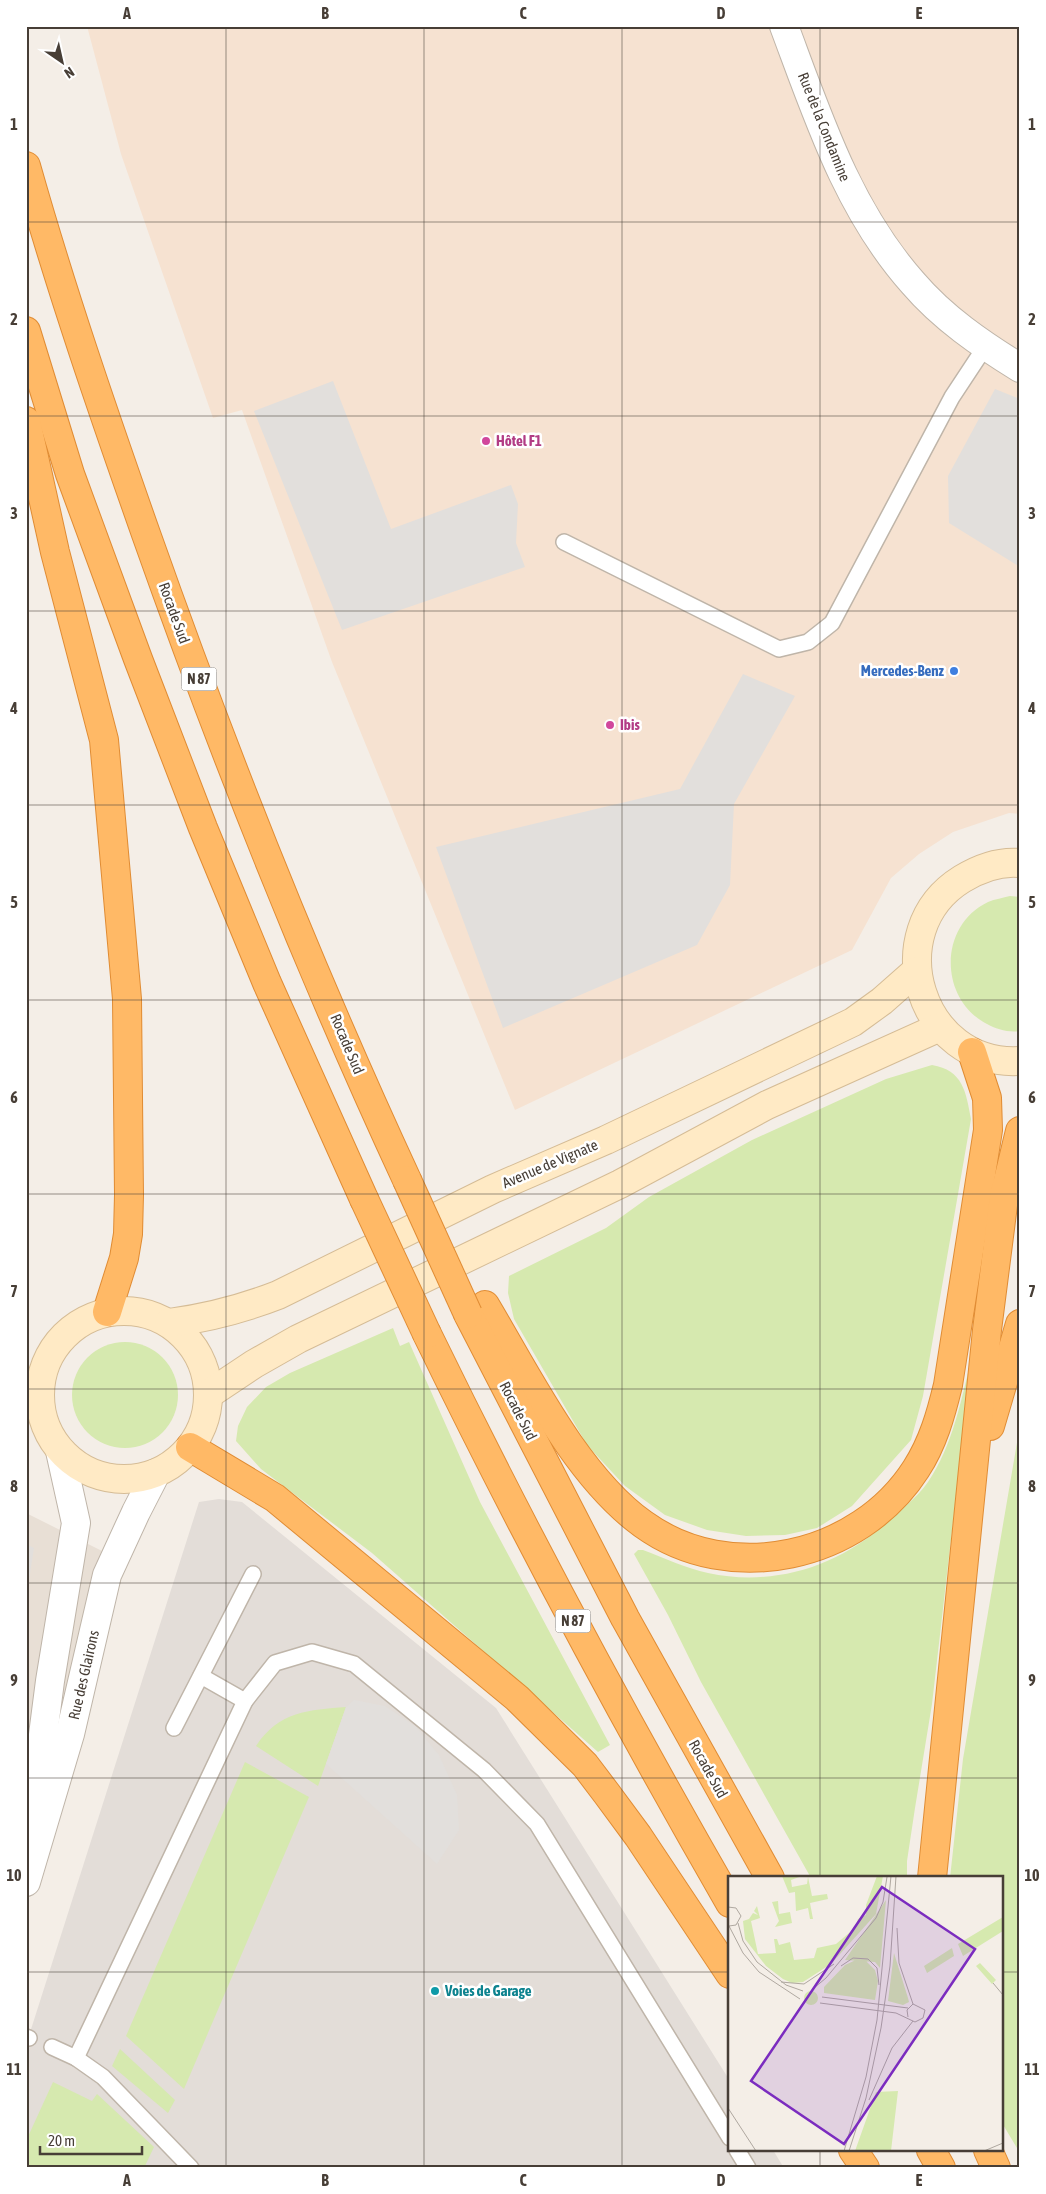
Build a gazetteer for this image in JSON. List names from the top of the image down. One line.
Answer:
{"streets":{"highway":["Rocade Sud","N 87"],"street":["Rue de la Condamine","Avenue de Vignate","Rue des Glairons"]},"crossings":[["Avenue de Vignate","Rue des Glairons"]],"places":["Hôtel F1","Mercedes-Benz","Ibis","Voies de Garage"],"scale_bar":"20 m","north":"bottom right","grid":{"columns":["A","B","C","D","E"],"rows":["1","2","3","4","5","6","7","8","9","10","11"]}}
